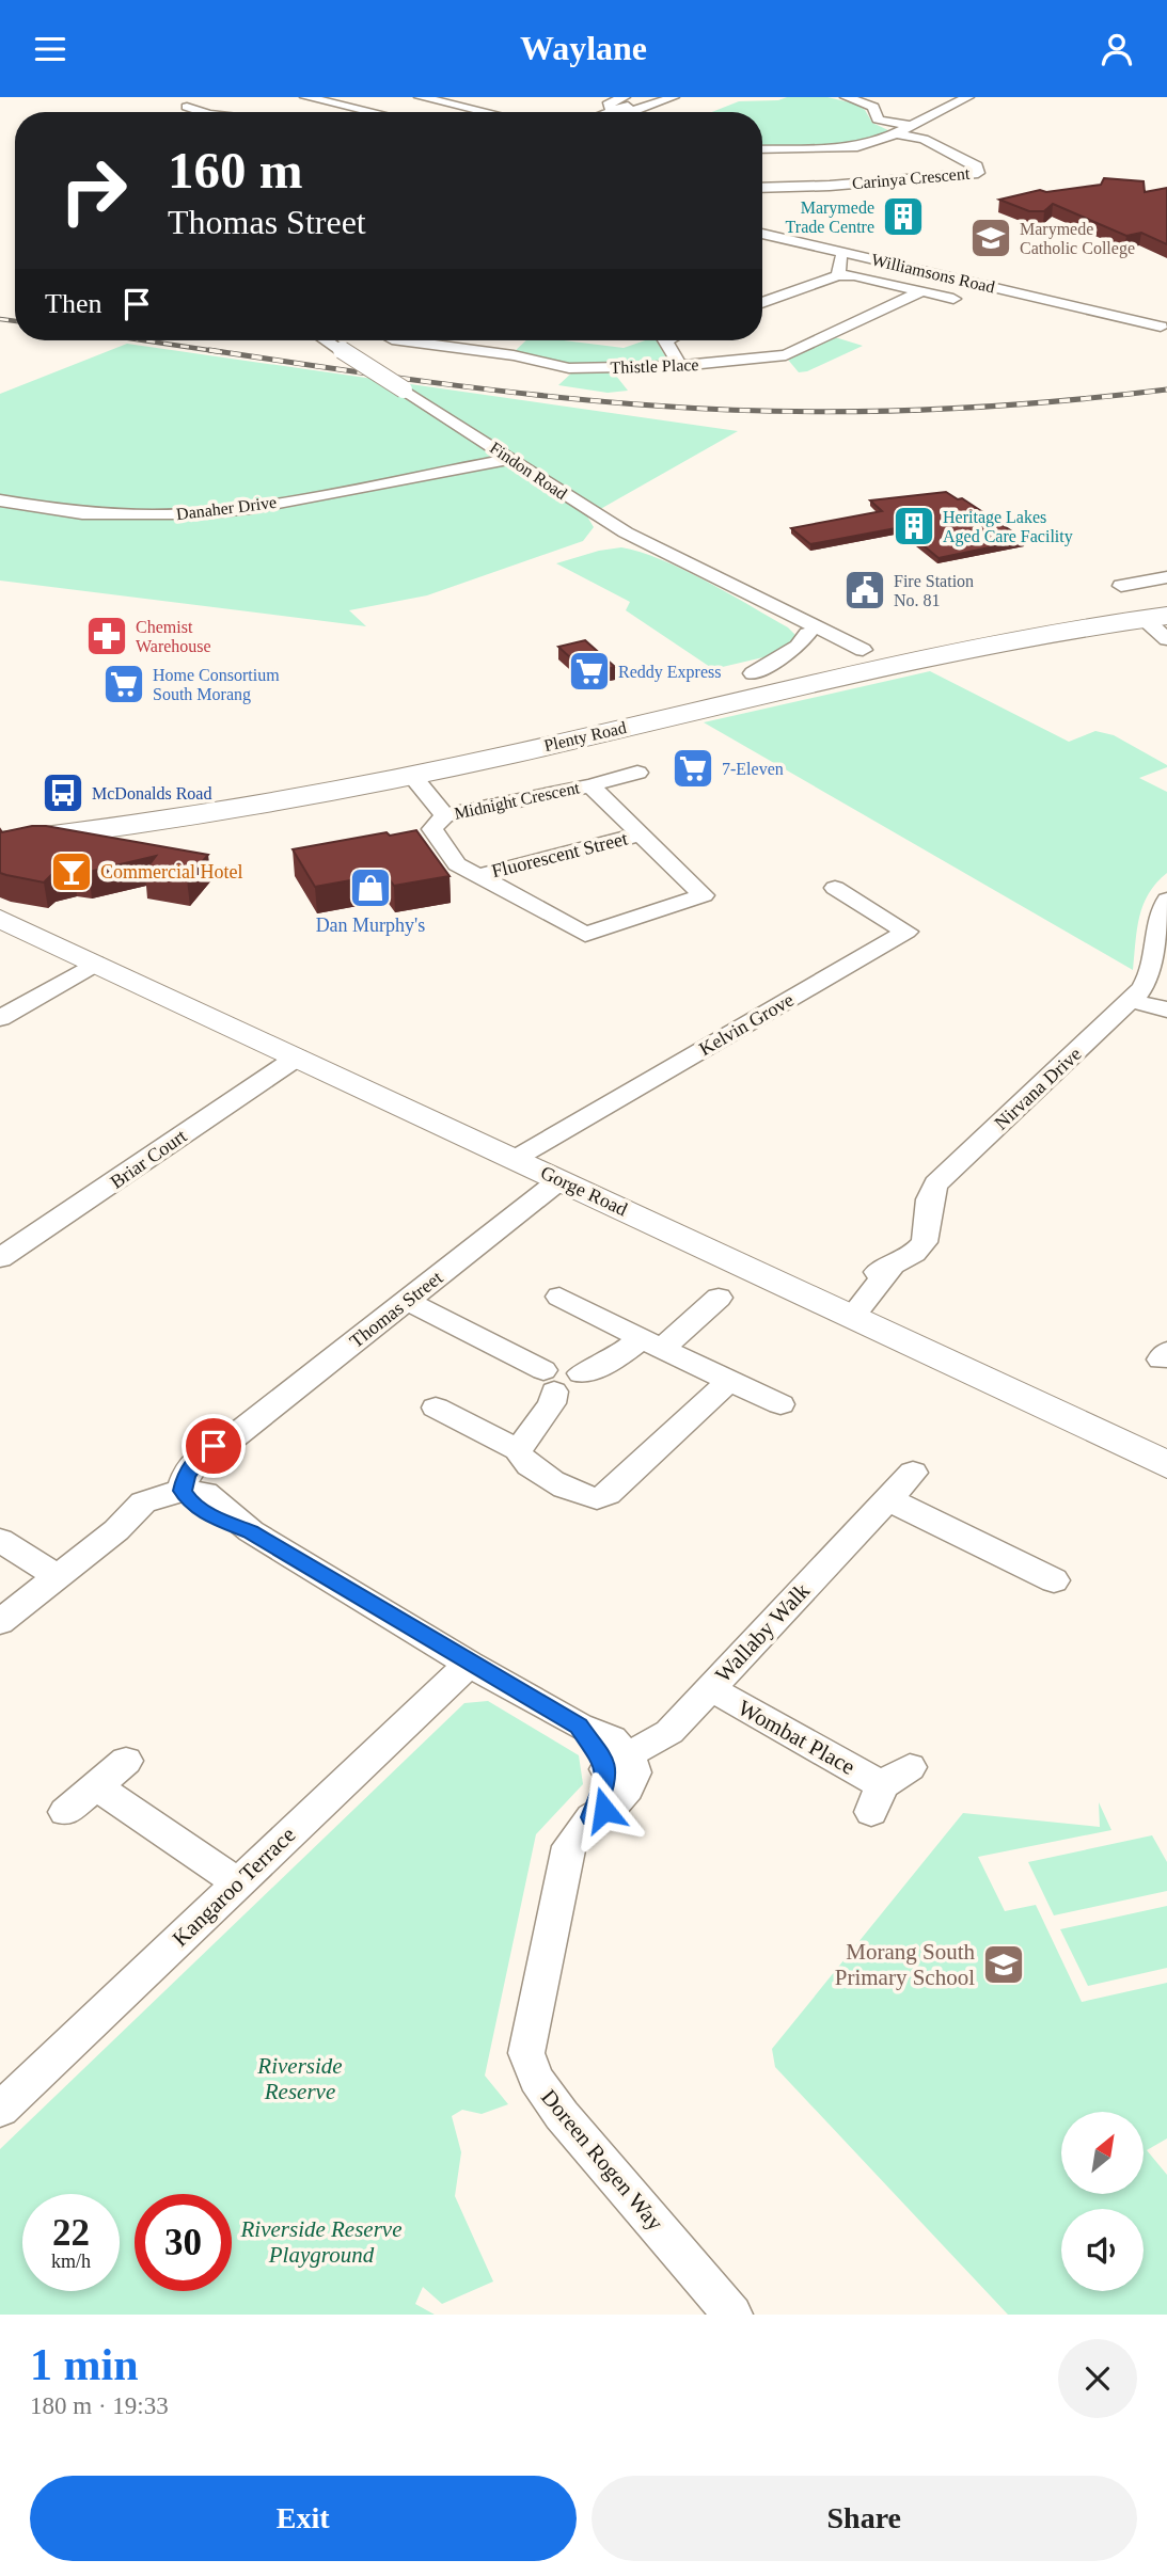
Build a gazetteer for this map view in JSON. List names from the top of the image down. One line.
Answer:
{"streets":{"highway":["Plenty Road"],"main road":["Gorge Road"],"street":["Carinya Crescent","Williamsons Road","Thistle Place","Findon Road","Danaher Drive","Midnight Crescent","Fluorescent Street","Kelvin Grove","Nirvana Drive","Briar Court","Thomas Street","Wallaby Walk","Wombat Place","Kangaroo Terrace","Doreen Rogen Way"]},"crossings":[["Williamsons Road","Thistle Place"],["Findon Road","Danaher Drive"],["Findon Road","Plenty Road"],["Plenty Road","Midnight Crescent"],["Midnight Crescent","Fluorescent Street"],["Kelvin Grove","Gorge Road"],["Nirvana Drive","Gorge Road"],["Briar Court","Gorge Road"],["Gorge Road","Thomas Street"],["Wallaby Walk","Wombat Place"],["Wallaby Walk","Doreen Rogen Way"]],"parks":["Riverside Reserve","Riverside Reserve Playground"],"places":{"building":["Marymede Trade Centre","Heritage Lakes Aged Care Facility"],"school or university":["Marymede Catholic College","Morang South Primary School"],"public building":["Fire Station No. 81"],"pharmacy":["Chemist Warehouse"],"supermarket":["Reddy Express","Home Consortium South Morang","7-Eleven"],"bus stop":["McDonalds Road"],"bar":["Commercial Hotel"],"shop":["Dan Murphy's"]},"north":"top right","page":{"header":"Waylane","turn":["160 m","Thomas Street"],"then":"Then","speed":"22 km/h","limit":"30","heading":["1 min","180 m · 19:33"],"buttons":["Exit","Share"]}}
